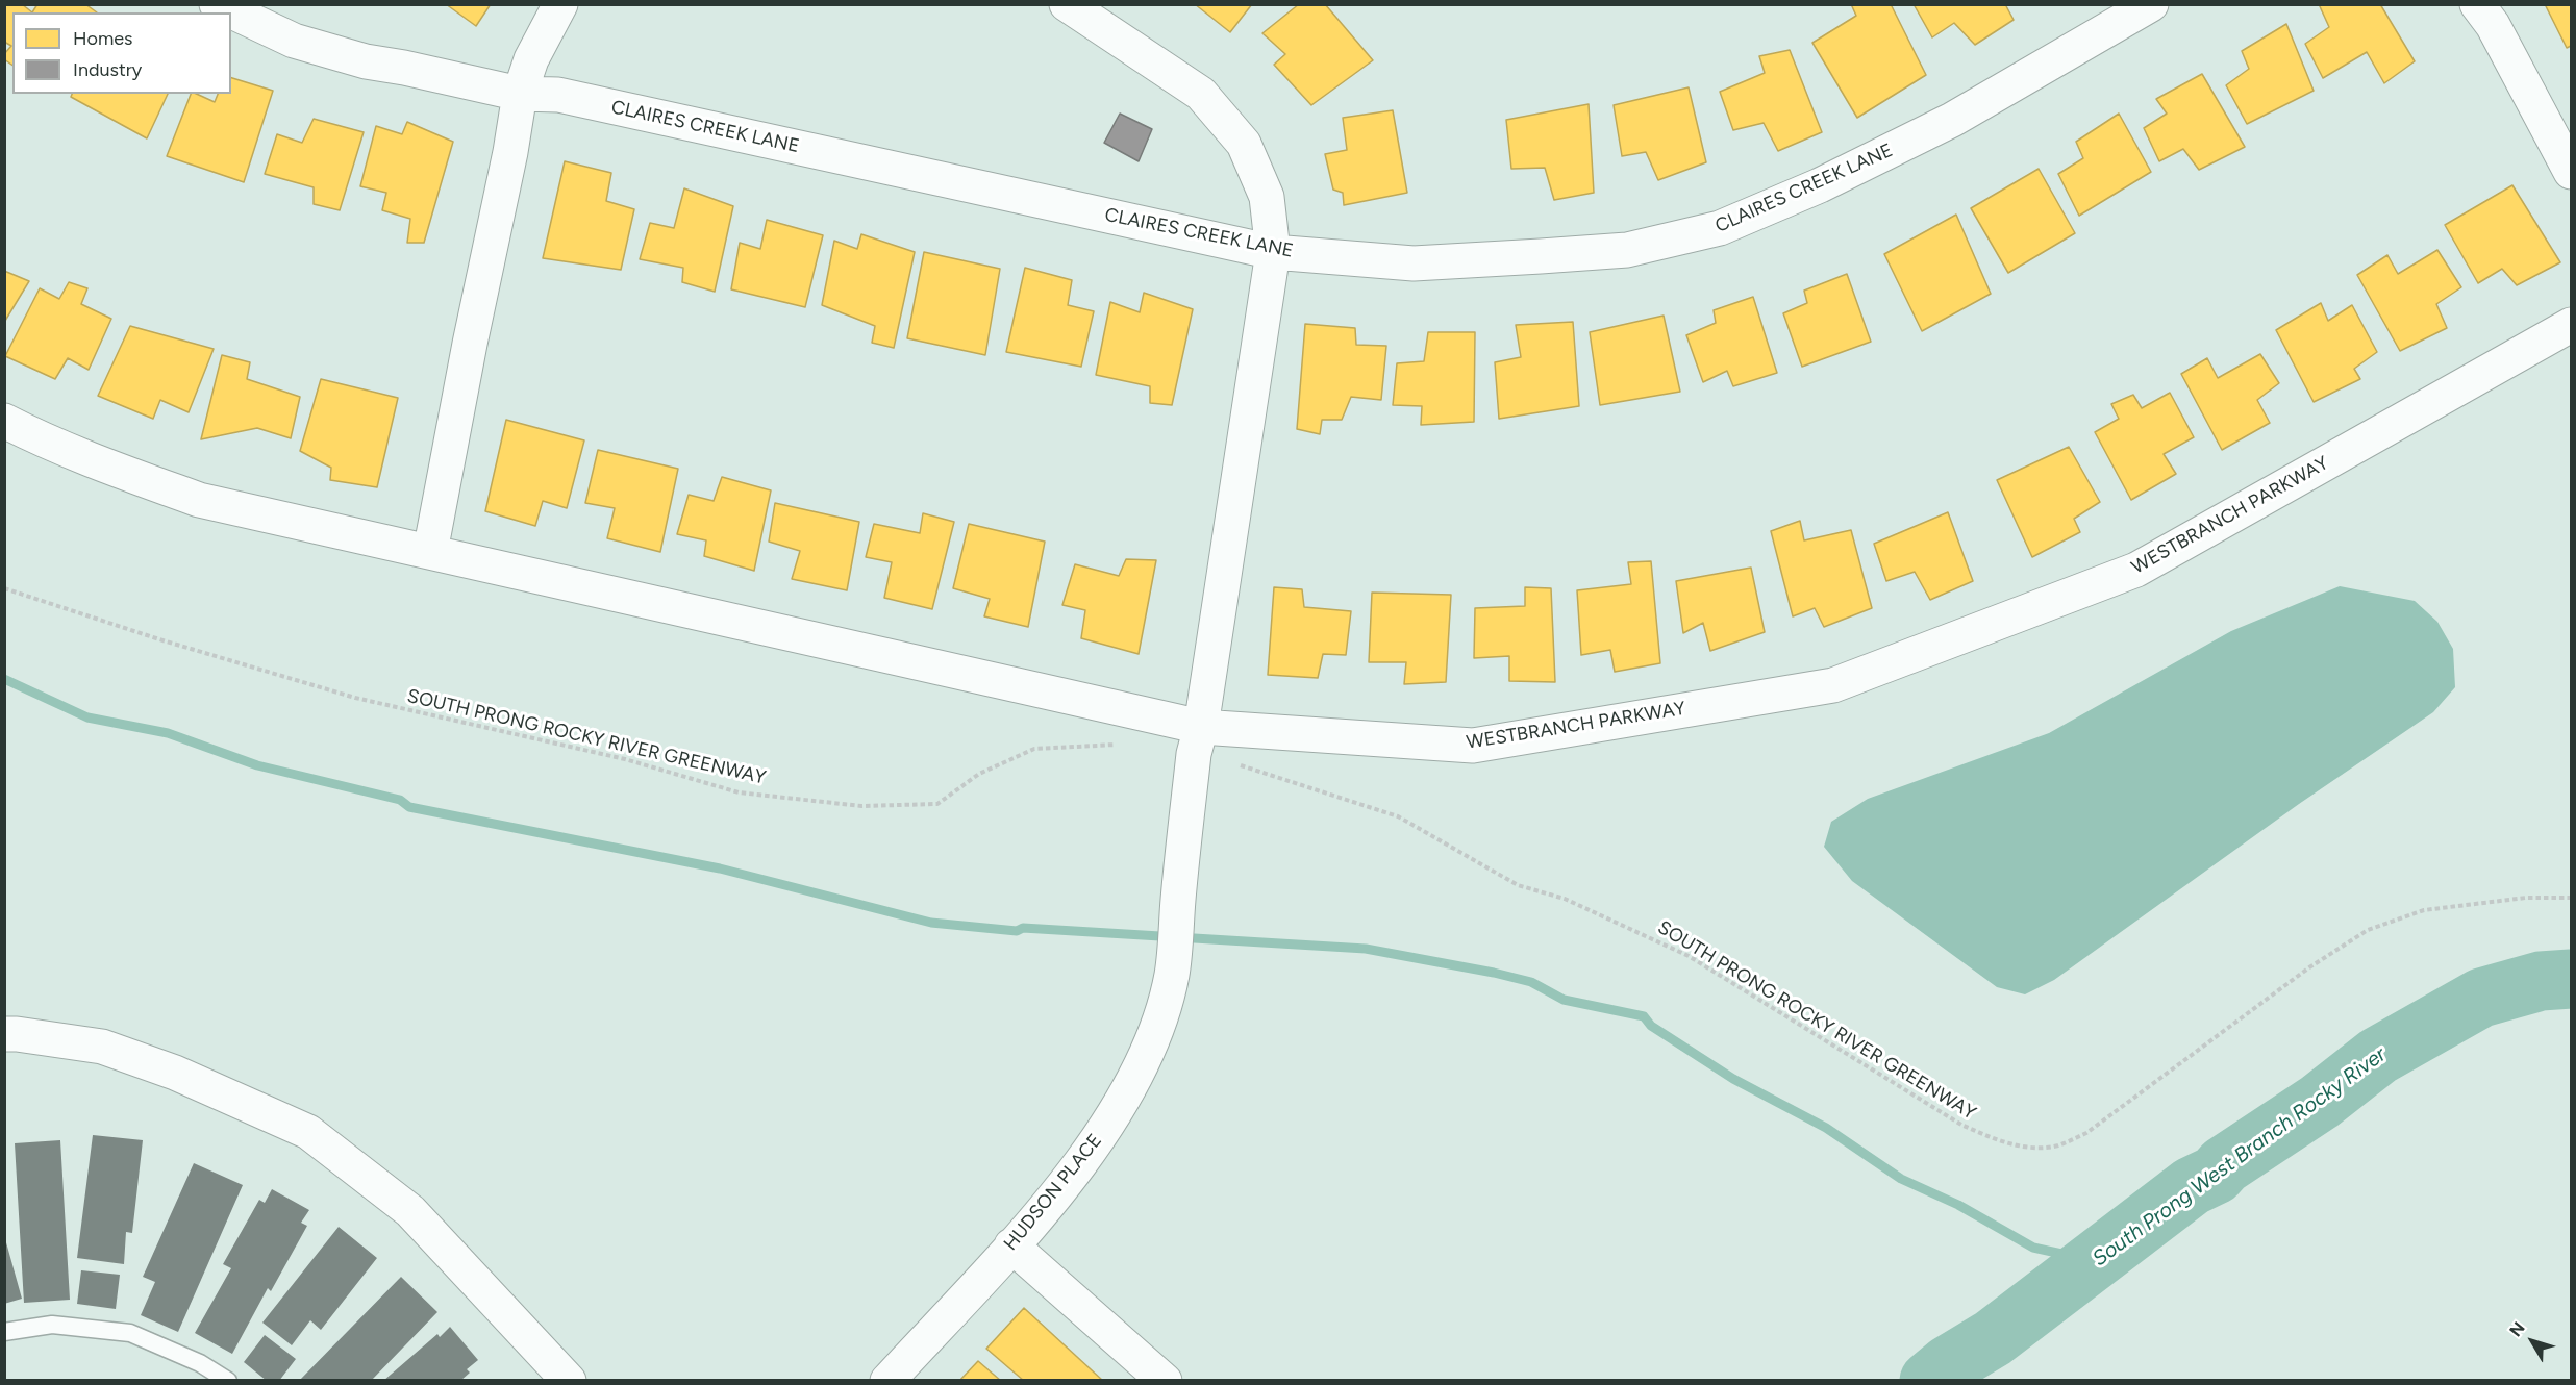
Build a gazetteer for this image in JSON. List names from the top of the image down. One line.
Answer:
{"streets":{"street":["CLAIRES CREEK LANE","WESTBRANCH PARKWAY","HUDSON PLACE"],"path":["SOUTH PRONG ROCKY RIVER GREENWAY"]},"crossings":[["WESTBRANCH PARKWAY","SOUTH PRONG ROCKY RIVER GREENWAY"],["WESTBRANCH PARKWAY","HUDSON PLACE"],["SOUTH PRONG ROCKY RIVER GREENWAY","HUDSON PLACE"]],"water":["South Prong West Branch Rocky River"],"legend":["Homes","Industry"],"north":"top left"}
